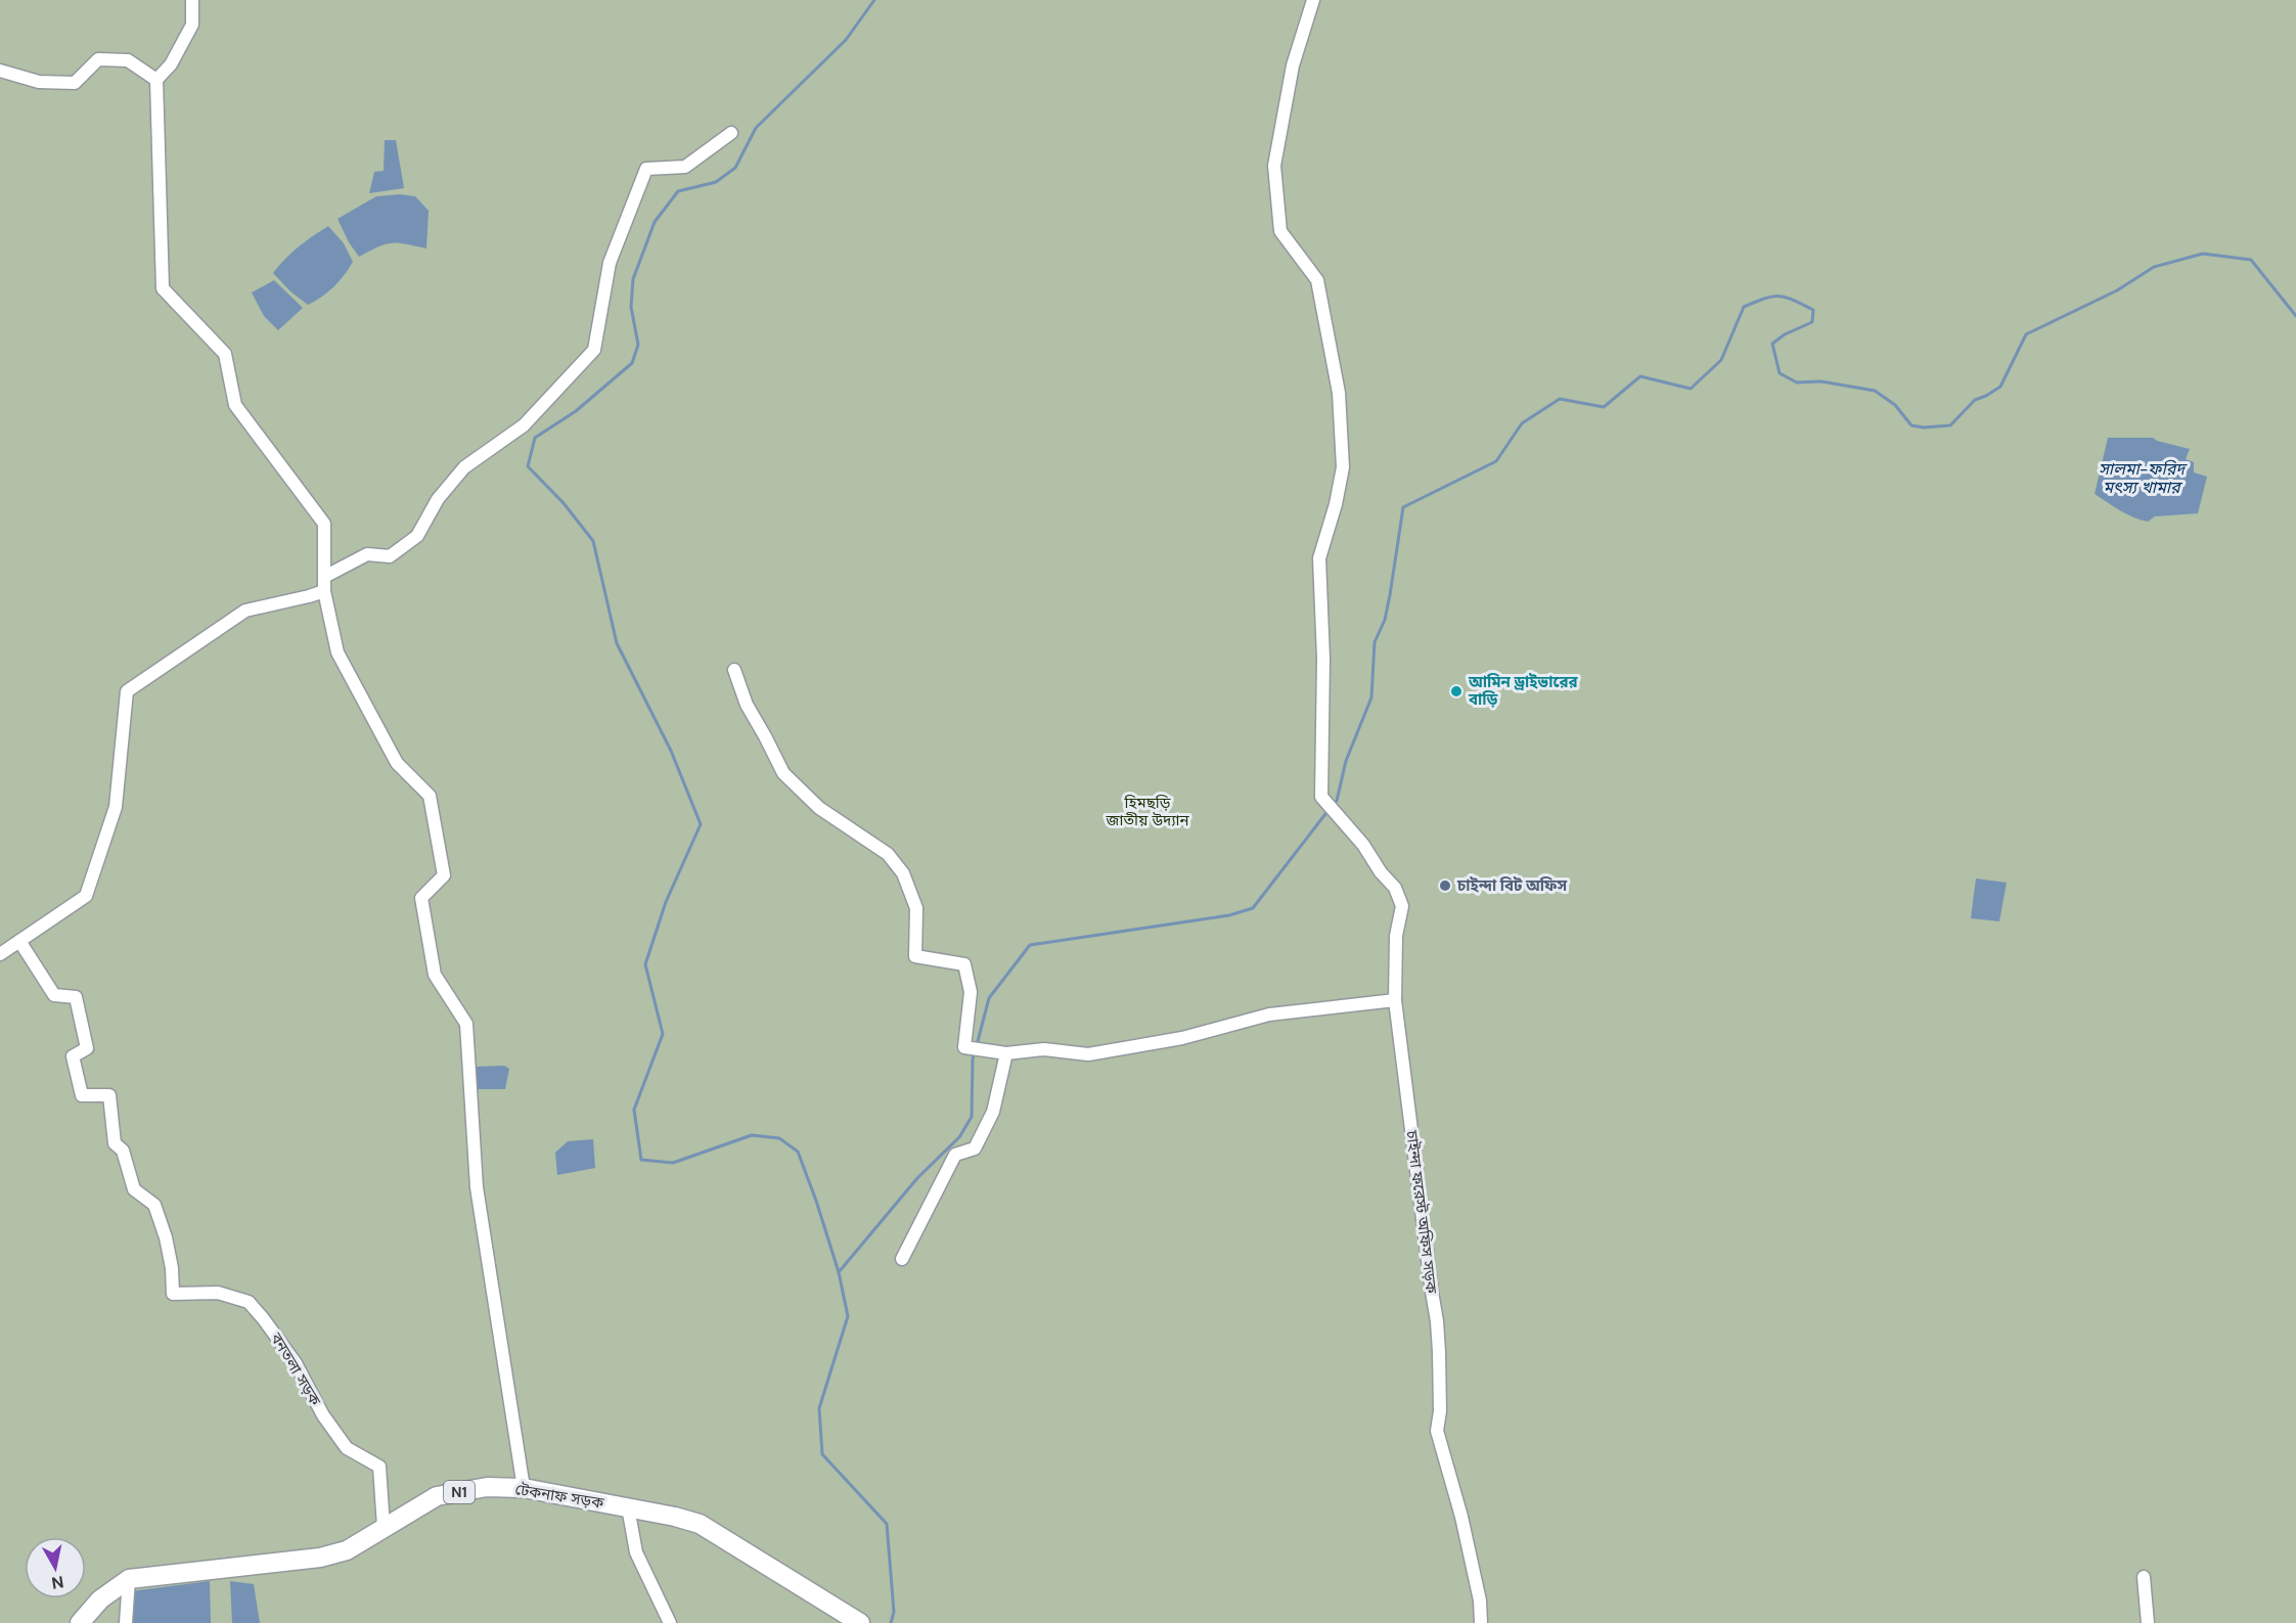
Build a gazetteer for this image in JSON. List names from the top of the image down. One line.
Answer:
{"streets":{"highway":["N1","টেকনাফ সড়ক"],"street":["চাইন্দা ফরেস্ট অফিস সড়ক","বনতলা সড়ক"]},"crossings":[["বনতলা সড়ক","টেকনাফ সড়ক"]],"water":["সালমা-ফরিদ মৎস্য খামার"],"parks":["হিমছড়ি জাতীয় উদ্যান"],"places":["আমিন ড্রাইভারের বাড়ি","চাইন্দা বিট অফিস"],"north":"bottom"}
